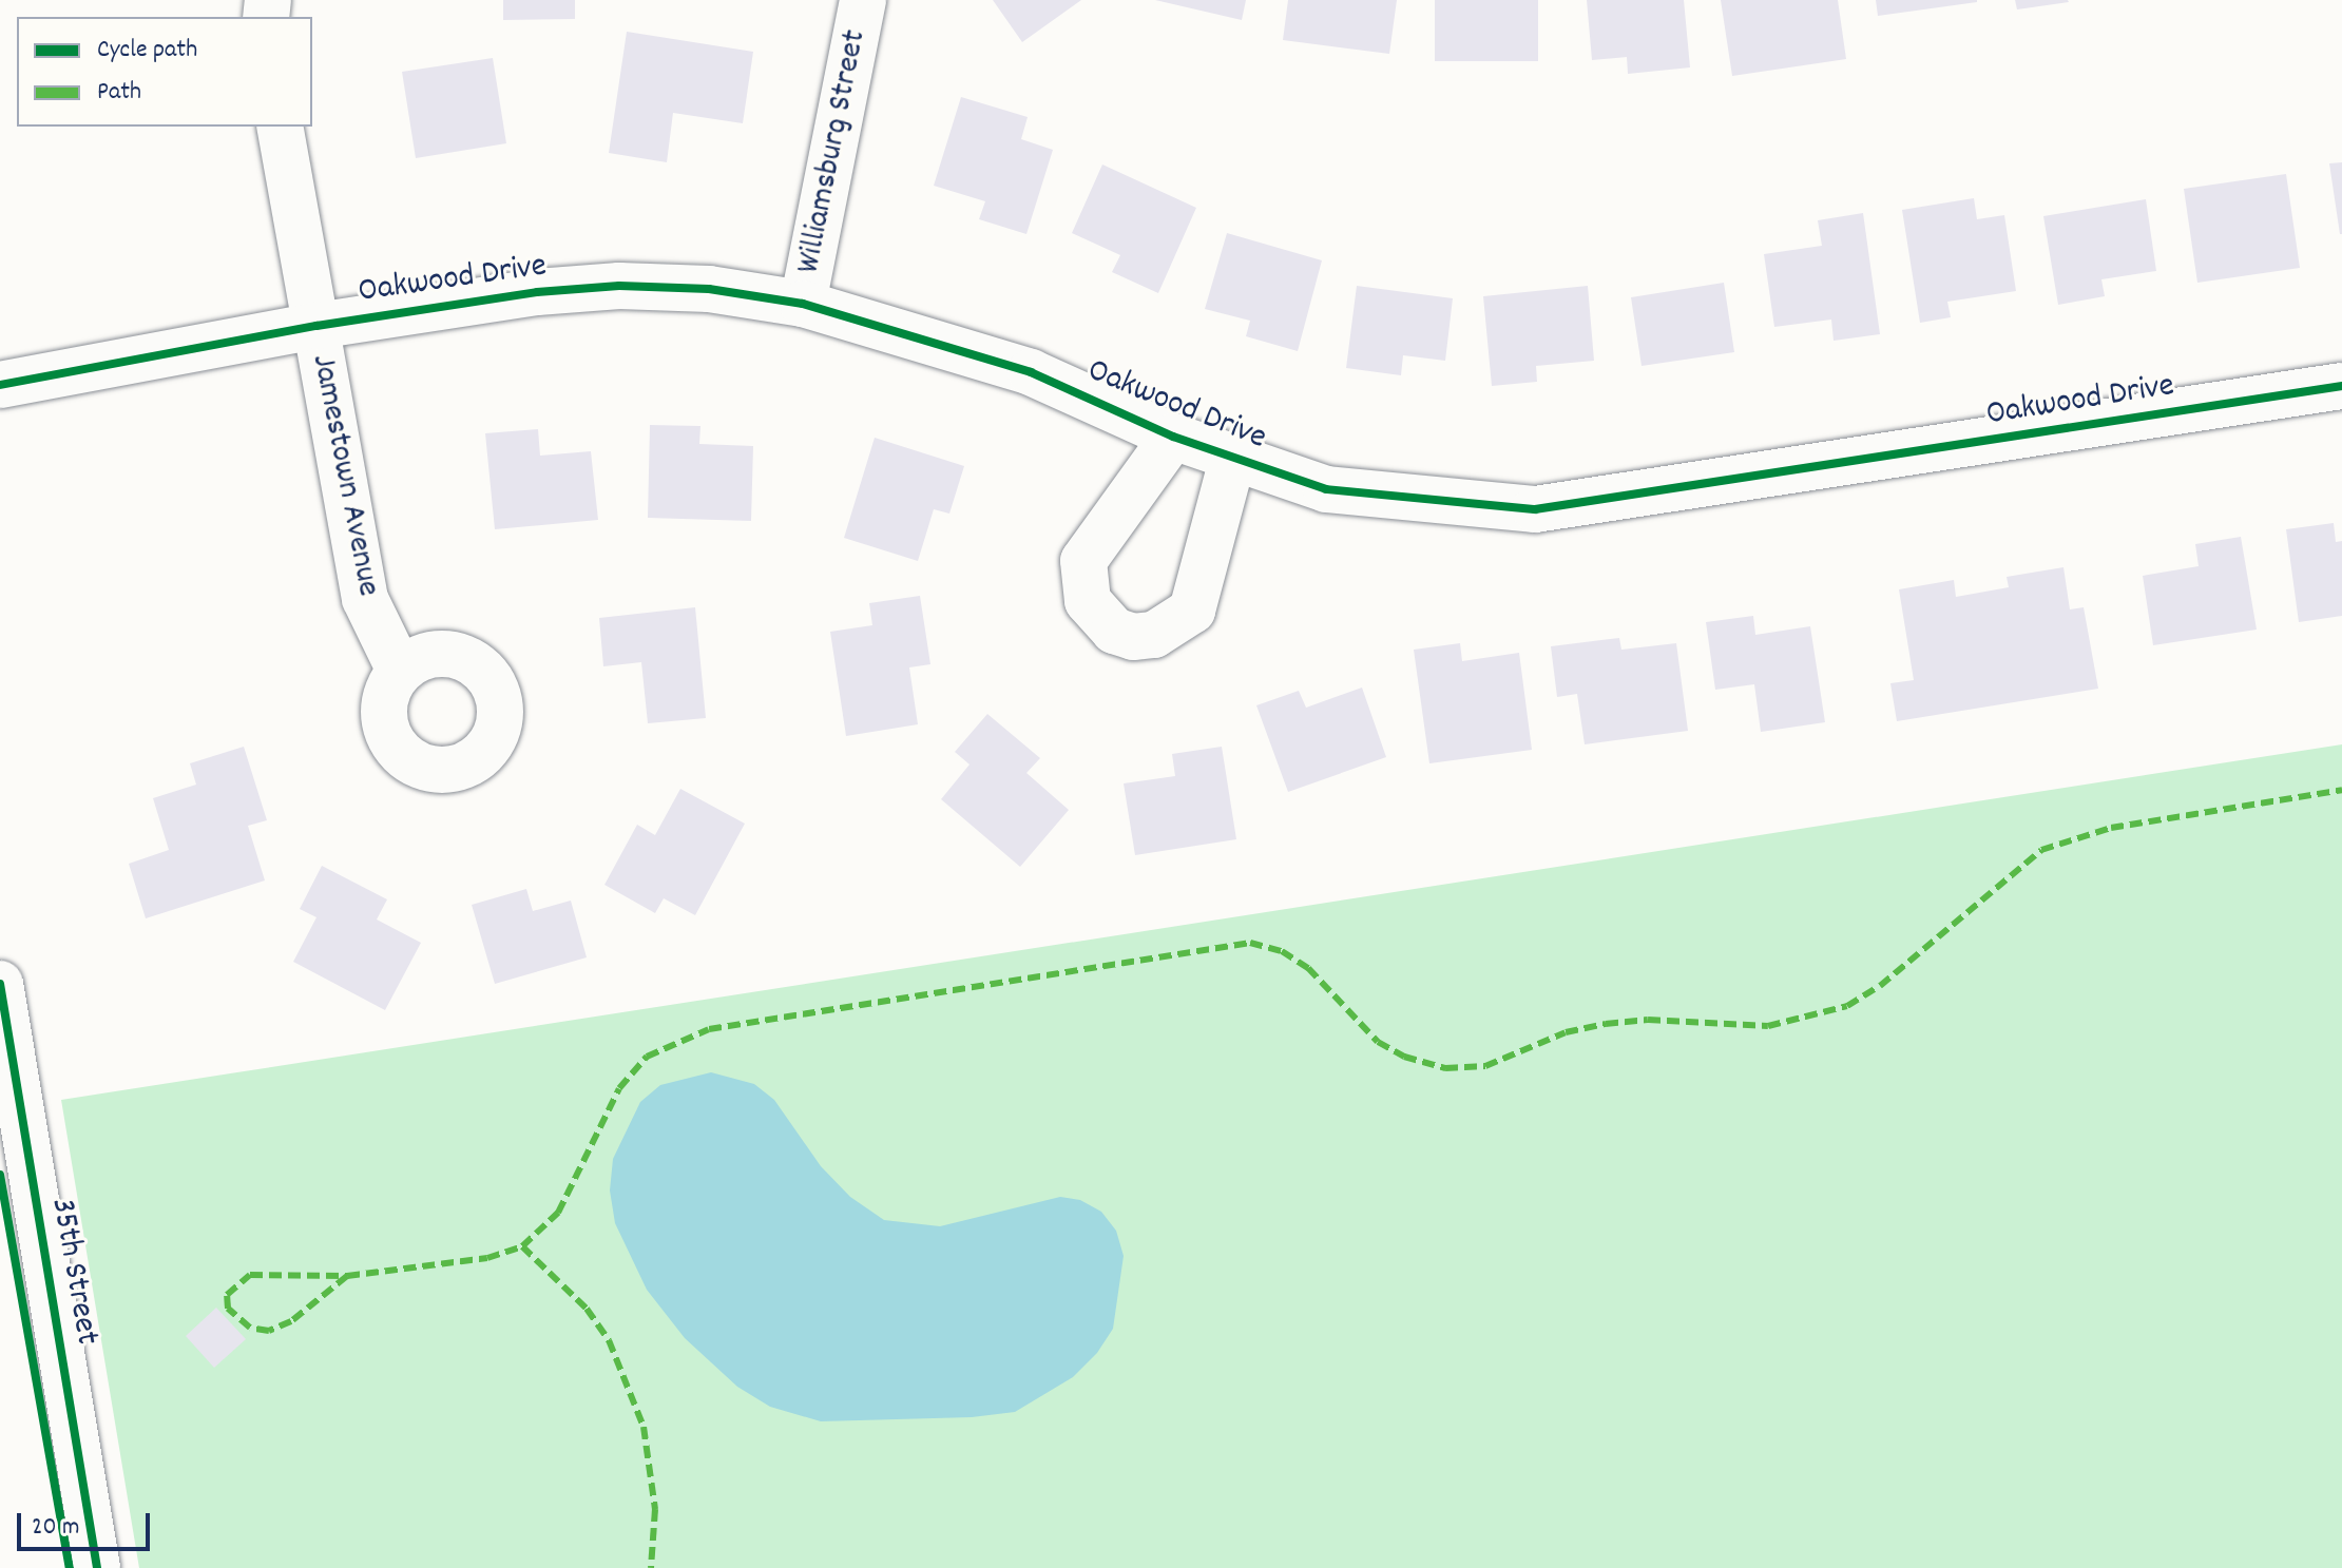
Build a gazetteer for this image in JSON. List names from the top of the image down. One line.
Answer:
{"streets":{"street":["Williamsburg Street","Oakwood Drive","Jamestown Avenue","35th Street"]},"crossings":[["Williamsburg Street","Oakwood Drive"],["Oakwood Drive","Jamestown Avenue"]],"legend":["Cycle path","Path"],"scale_bar":"20 m"}
